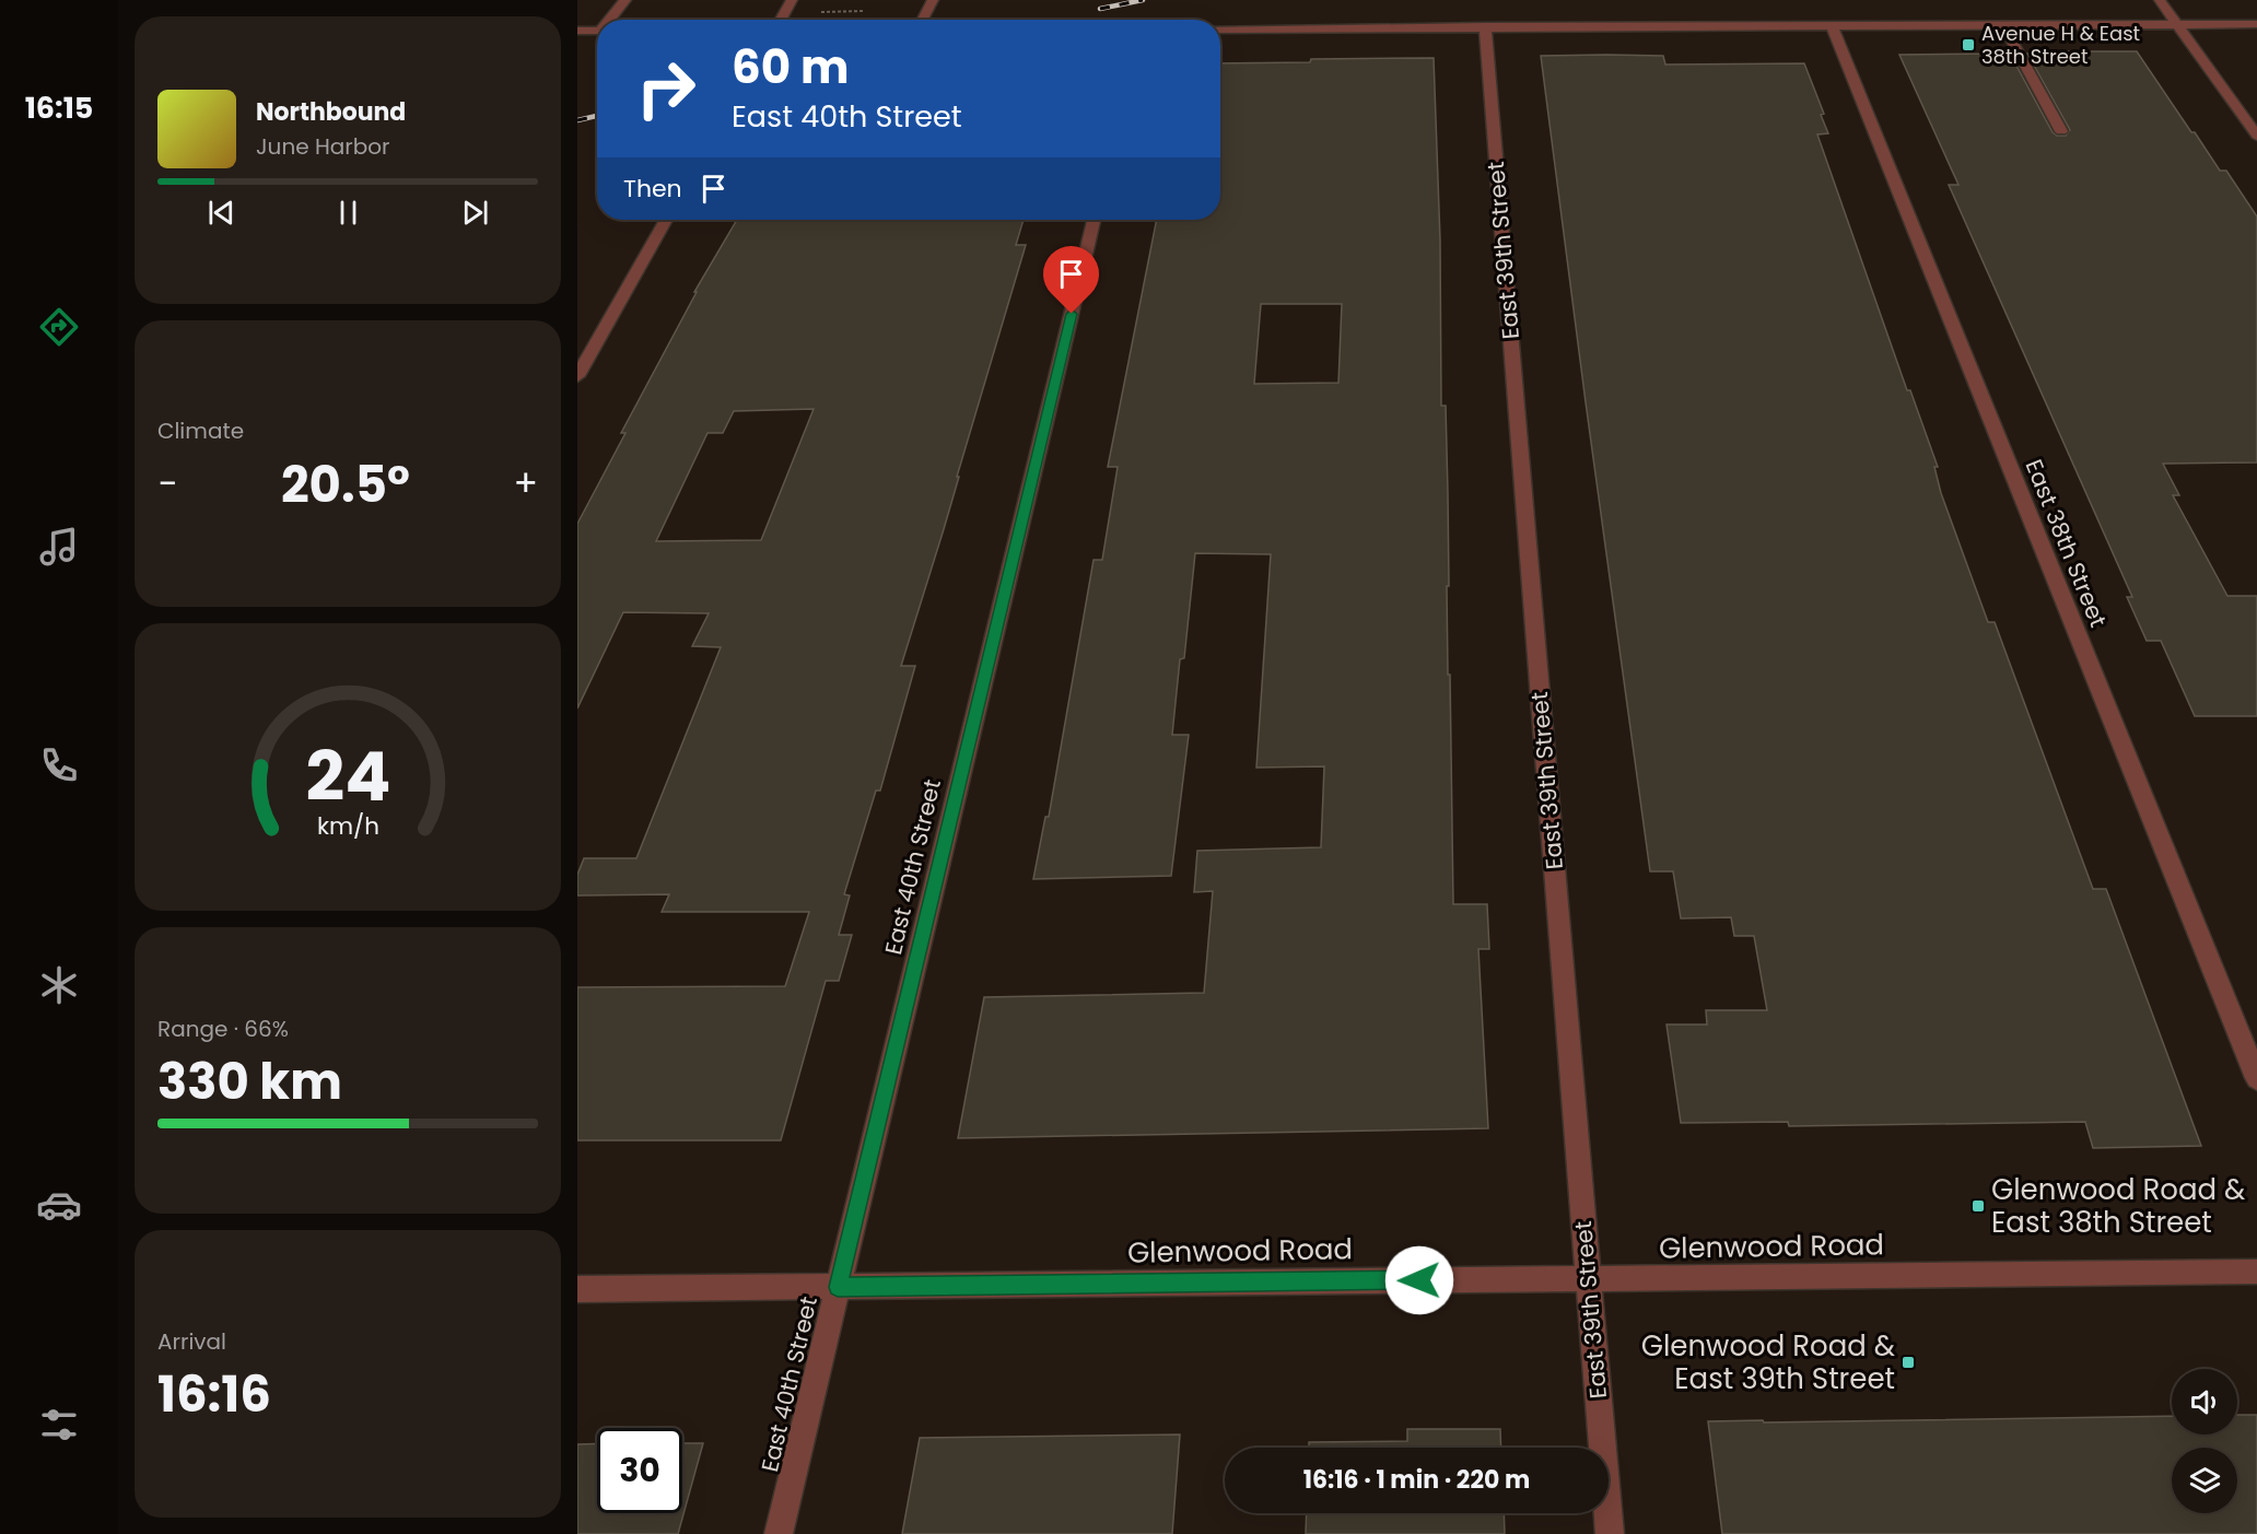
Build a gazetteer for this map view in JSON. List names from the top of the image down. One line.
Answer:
{"streets":{"street":["East 39th Street","East 38th Street","East 40th Street","Glenwood Road"]},"crossings":[["East 39th Street","Glenwood Road"],["East 40th Street","Glenwood Road"]],"places":{"transit":["Avenue H & East 38th Street","Glenwood Road & East 38th Street","Glenwood Road & East 39th Street"]},"page":{"tabs":"16:15","turn":["60 m","East 40th Street"],"song":["Northbound","June Harbor"],"then":"Then","tile":["Climate",["Range · 66%","330 km"],["Arrival","16:16"]],"heat":["−","20.5°","+"],"limit":"30","trip":"16:16 · 1 min · 220 m","gauge":["24","km/h"]}}
